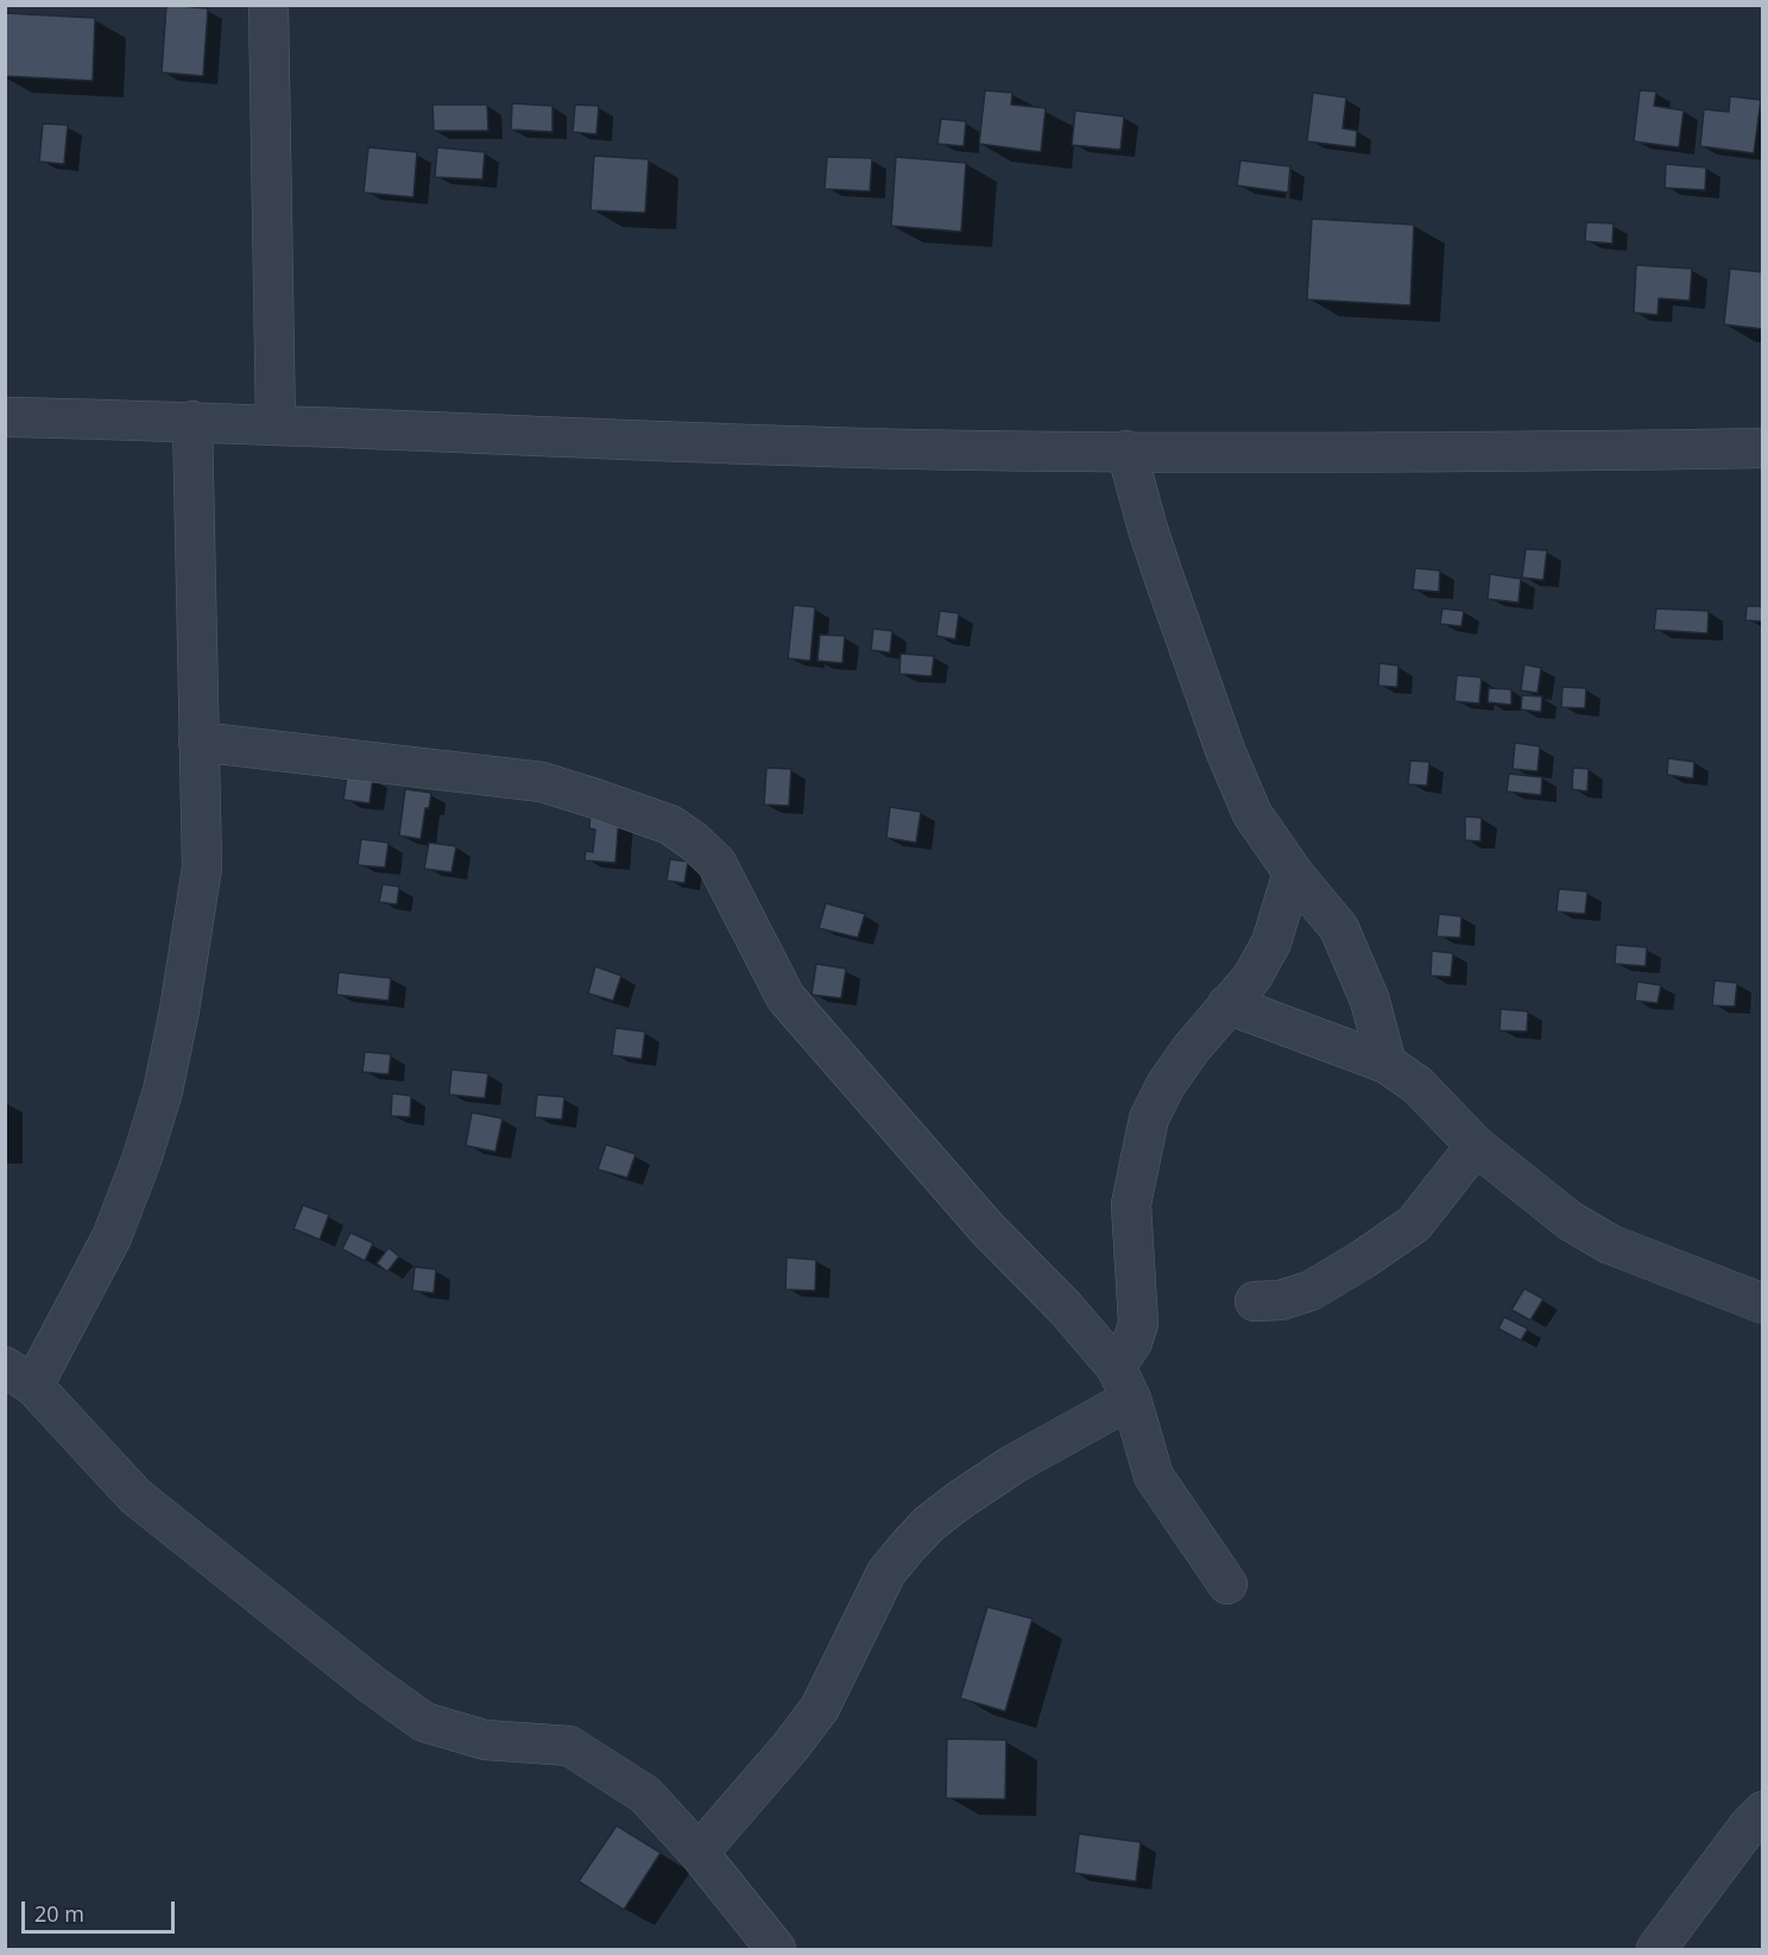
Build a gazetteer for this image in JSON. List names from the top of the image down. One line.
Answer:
{"scale_bar":"20 m"}
